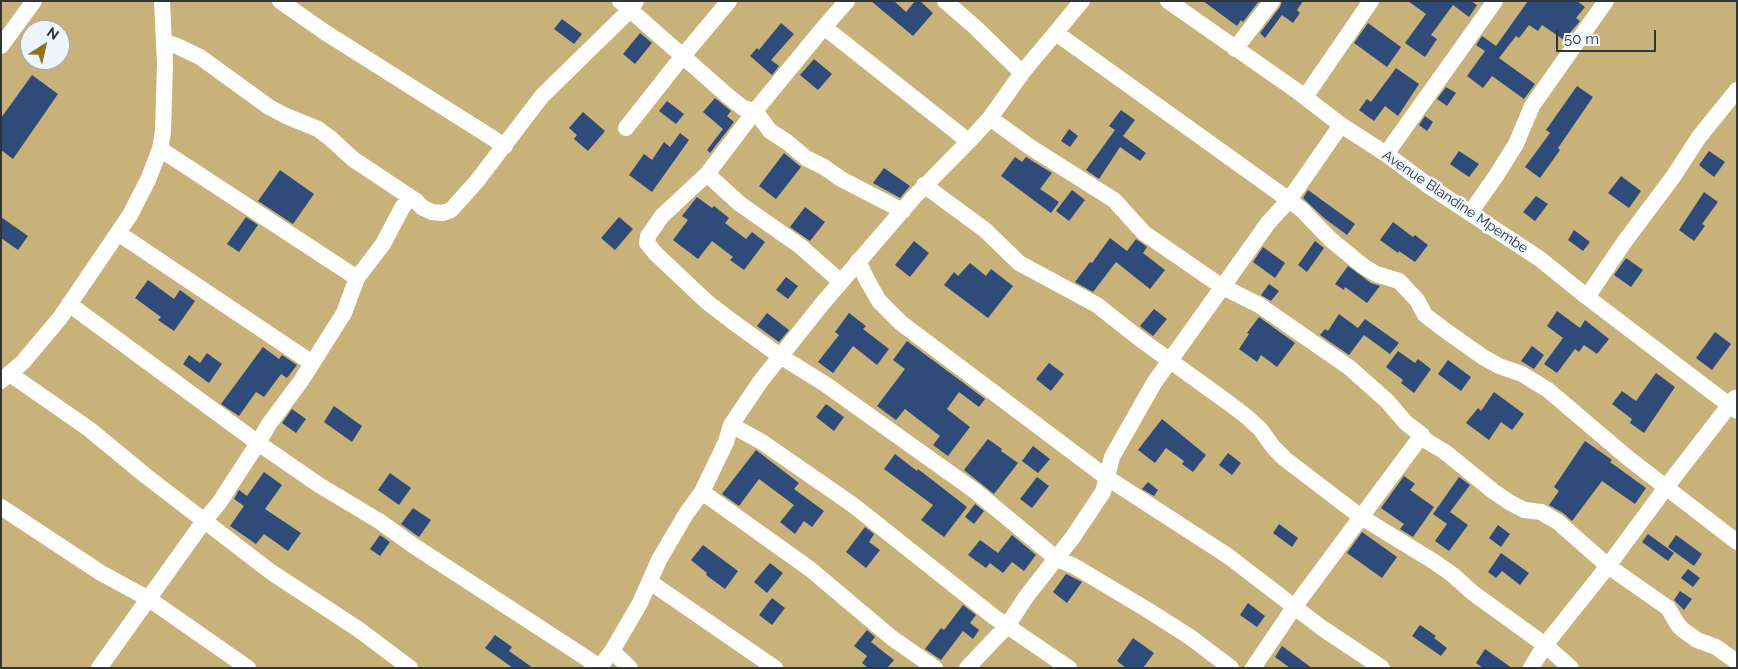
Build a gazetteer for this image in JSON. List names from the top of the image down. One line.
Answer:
{"streets":{"street":["Avenue Blandine Mpembe"]},"scale_bar":"50 m","north":"top right"}
